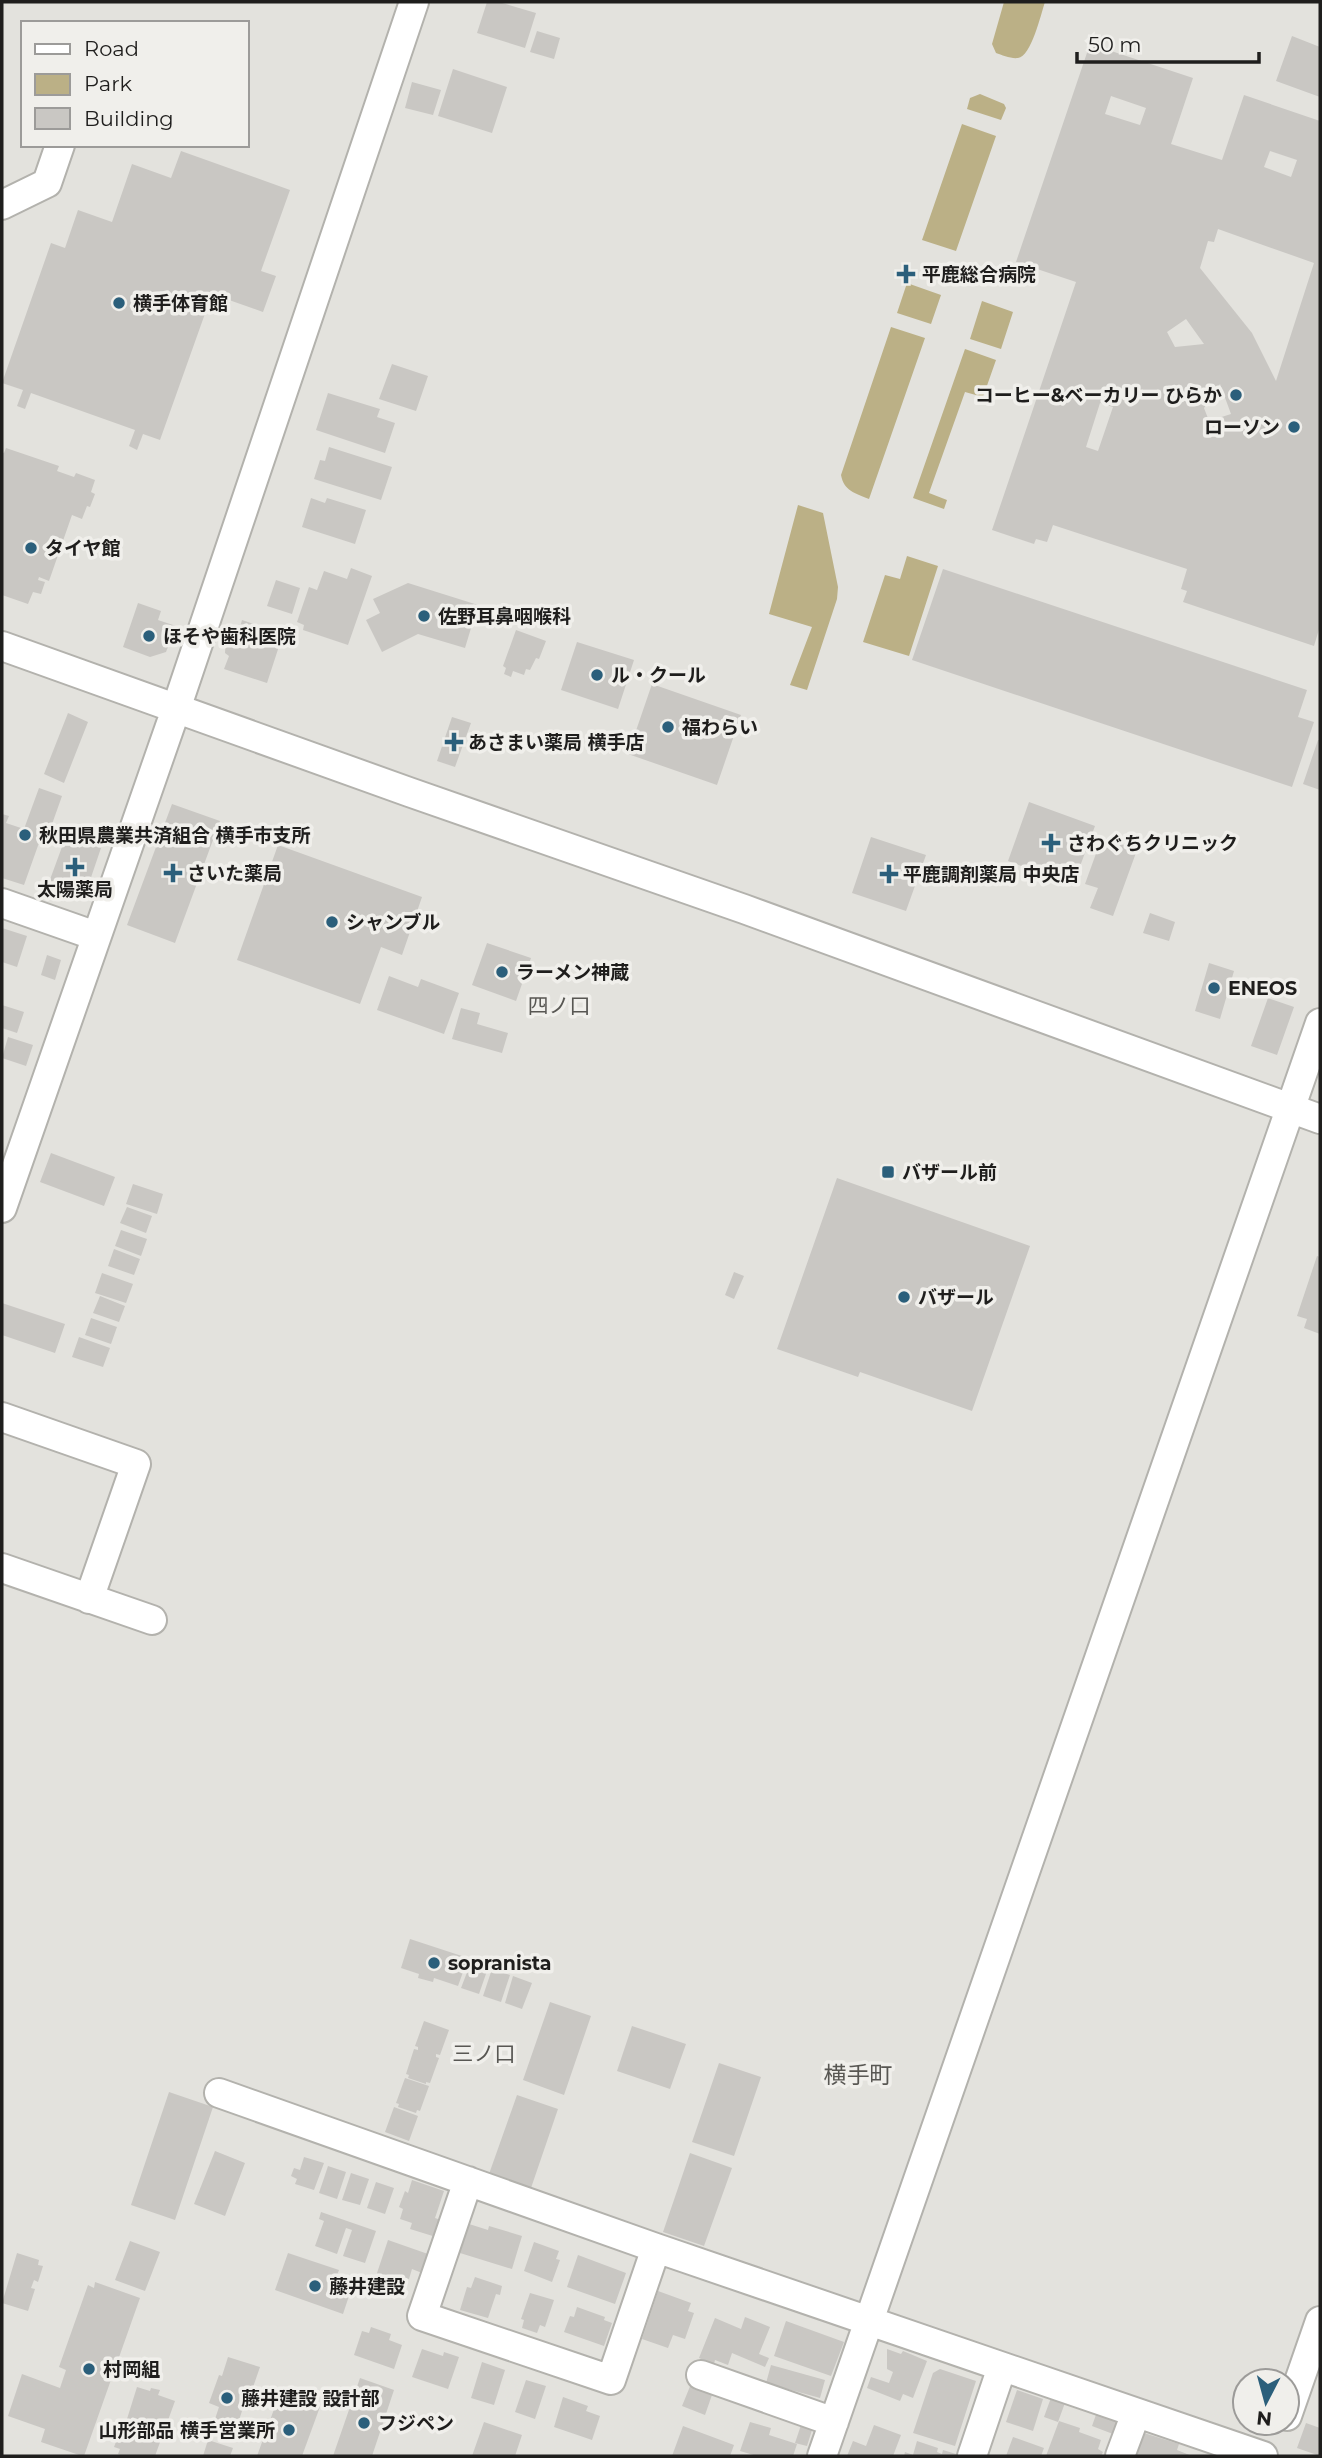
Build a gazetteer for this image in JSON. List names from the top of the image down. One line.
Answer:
{"districts":["四ノ口","三ノ口","横手町"],"places":{"health":["平鹿総合病院","あさまい薬局 横手店","さわぐちクリニック","太陽薬局","さいた薬局","平鹿調剤薬局 中央店"],"other":["横手体育館","コーヒー&ベーカリー ひらか","ローソン","タイヤ館","佐野耳鼻咽喉科","ほそや歯科医院","ル・クール","福わらい","秋田県農業共済組合 横手市支所","シャンブル","ラーメン神蔵","ENEOS","バザール","sopranista","藤井建設","村岡組","藤井建設 設計部","フジペン","山形部品 横手営業所"],"transit":["バザール前"]},"legend":["Road","Park","Building"],"scale_bar":"50 m","north":"bottom"}
